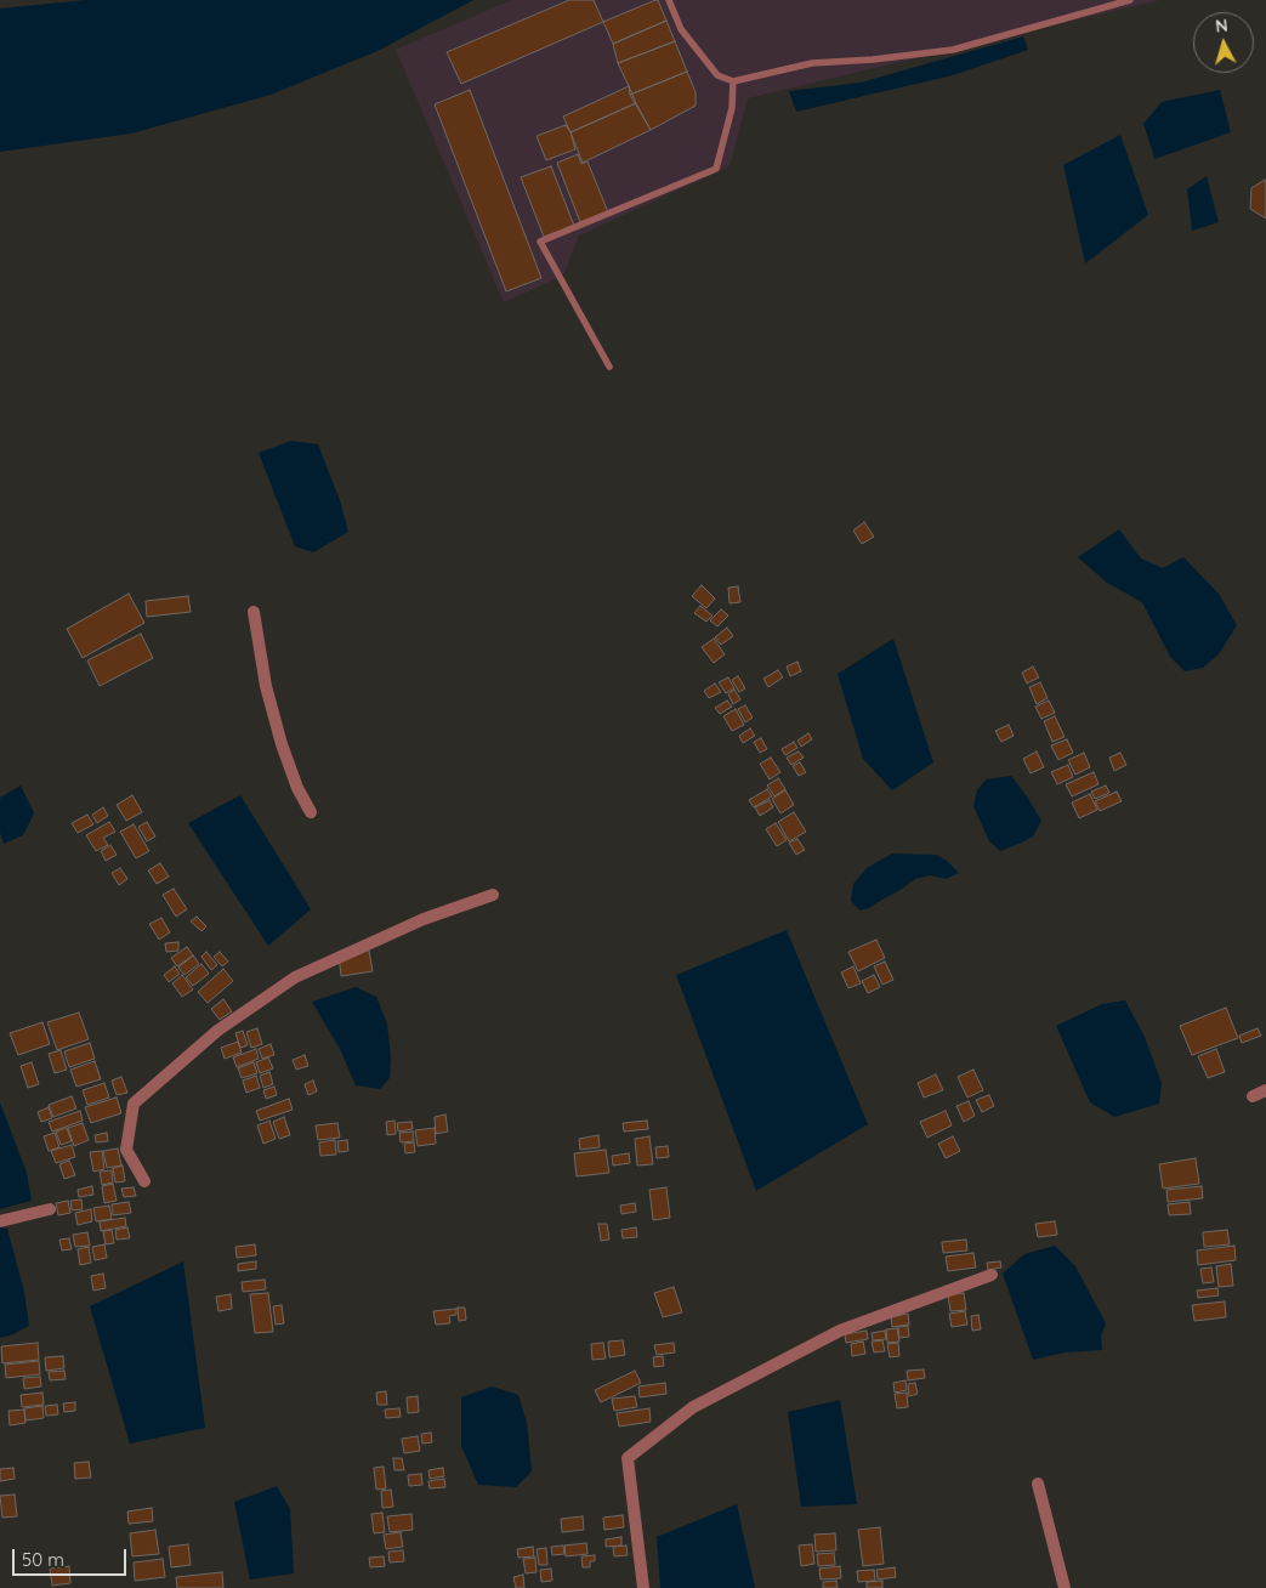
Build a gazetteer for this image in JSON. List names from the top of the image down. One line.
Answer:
{"scale_bar":"50 m","north":"top"}
